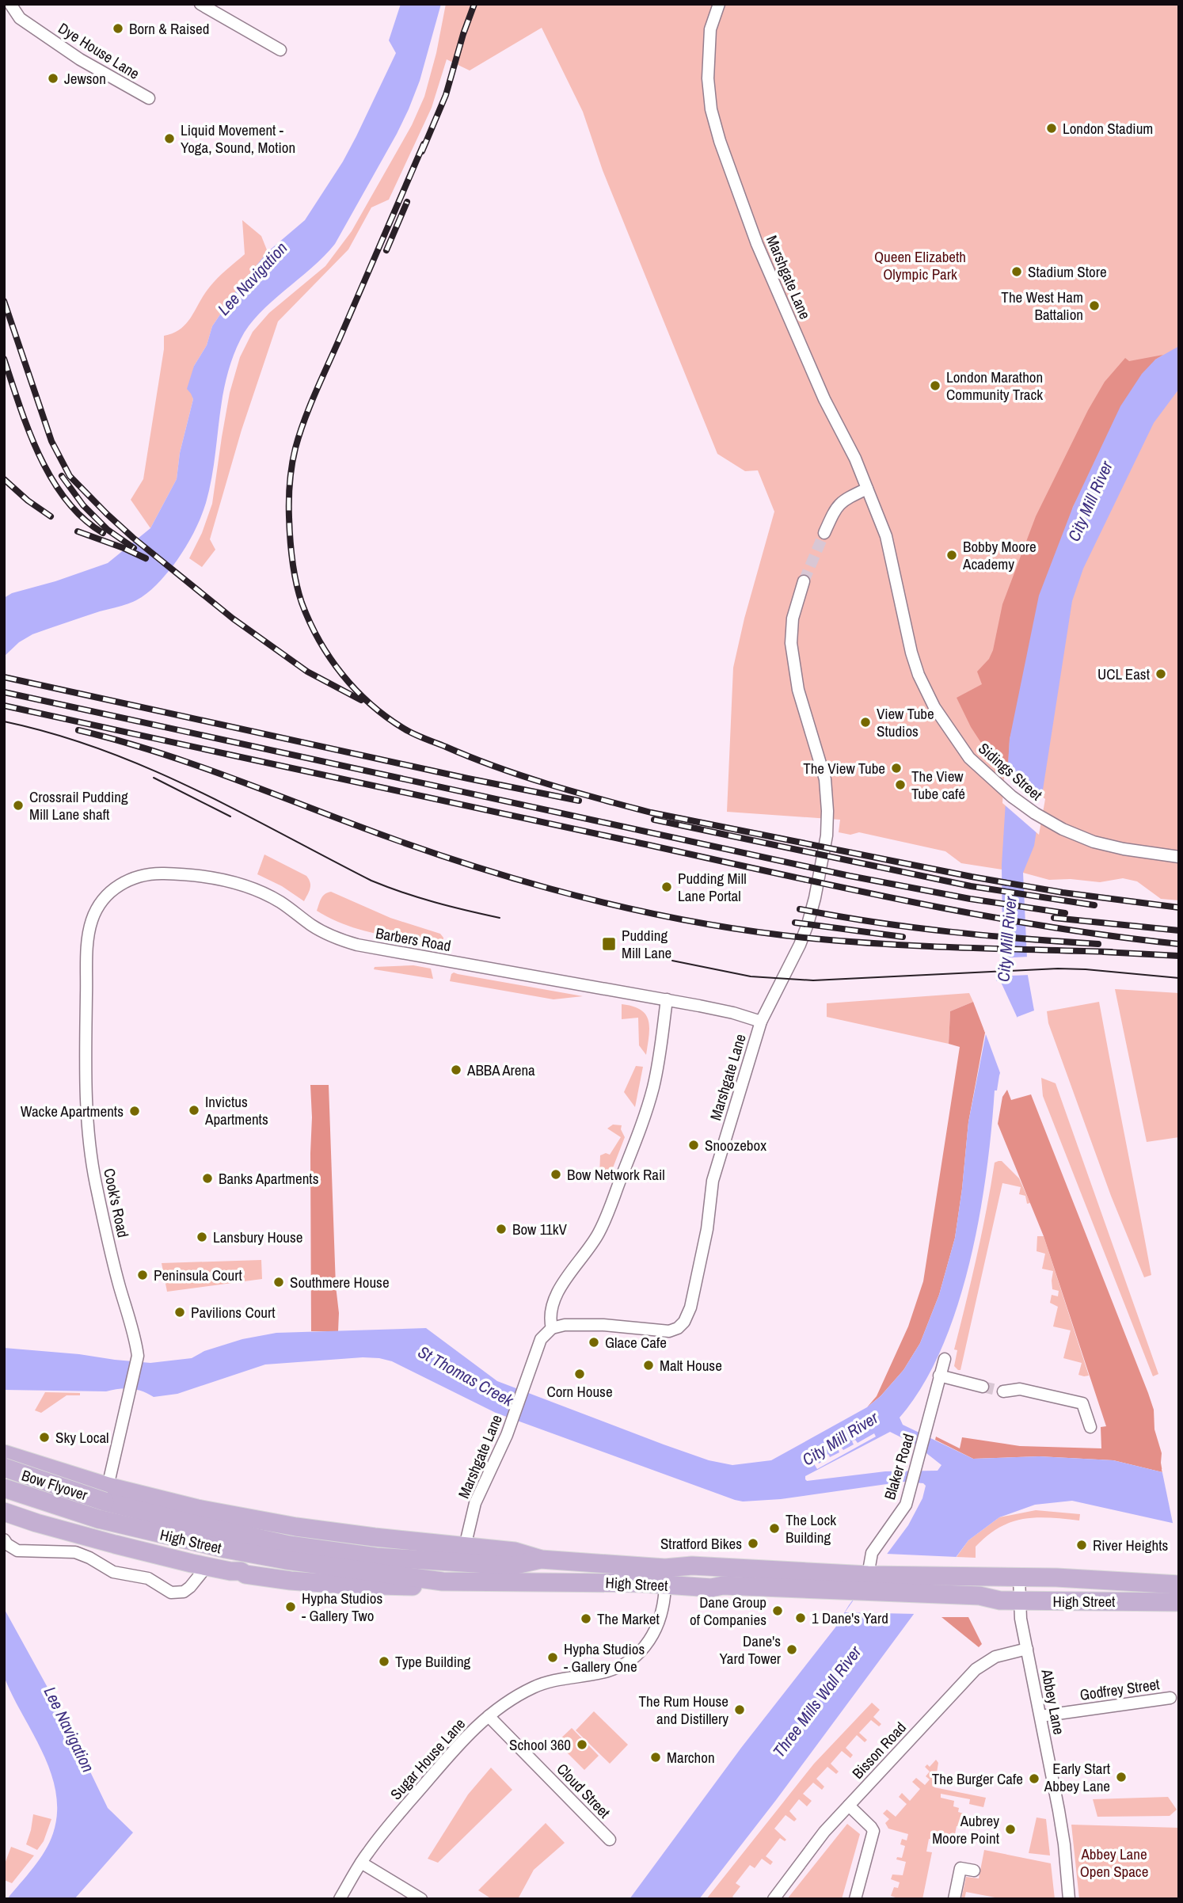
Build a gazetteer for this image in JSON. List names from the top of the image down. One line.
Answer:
{"streets":{"main road":["Bow Flyover","High Street"],"street":["Dye House Lane","Marshgate Lane","Sidings Street","Barbers Road","Cook's Road","Blaker Road","Godfrey Street","Abbey Lane","Bisson Road","Sugar House Lane","Cloud Street"]},"crossings":[["Marshgate Lane","Sidings Street"],["Marshgate Lane","Barbers Road"],["Marshgate Lane","High Street"],["Barbers Road","Cook's Road"],["Cook's Road","Bow Flyover"],["Cook's Road","High Street"],["Blaker Road","High Street"],["Bow Flyover","High Street"],["High Street","Abbey Lane"],["High Street","Sugar House Lane"],["Godfrey Street","Abbey Lane"],["Abbey Lane","Bisson Road"],["Sugar House Lane","Cloud Street"]],"water":["Lee Navigation","City Mill River","St Thomas Creek","Three Mills Wall River"],"parks":["Queen Elizabeth Olympic Park","Abbey Lane Open Space"],"places":{"other":["Born & Raised","Jewson","London Stadium","Liquid Movement - Yoga, Sound, Motion","Stadium Store","The West Ham Battalion","London Marathon Community Track","Bobby Moore Academy","UCL East","View Tube Studios","The View Tube","The View Tube café","Crossrail Pudding Mill Lane shaft","Pudding Mill Lane Portal","ABBA Arena","Invictus Apartments","Wacke Apartments","Snoozebox","Bow Network Rail","Banks Apartments","Bow 11kV","Lansbury House","Peninsula Court","Southmere House","Pavilions Court","Glace Cafe","Malt House","Corn House","Sky Local","The Lock Building","Stratford Bikes","River Heights","Hypha Studios - Gallery Two","Dane Group of Companies","1 Dane's Yard","The Market","Dane's Yard Tower","Hypha Studios - Gallery One","Type Building","The Rum House and Distillery","School 360","Marchon","Early Start Abbey Lane","The Burger Cafe","Aubrey Moore Point"],"transit":["Pudding Mill Lane"]}}
